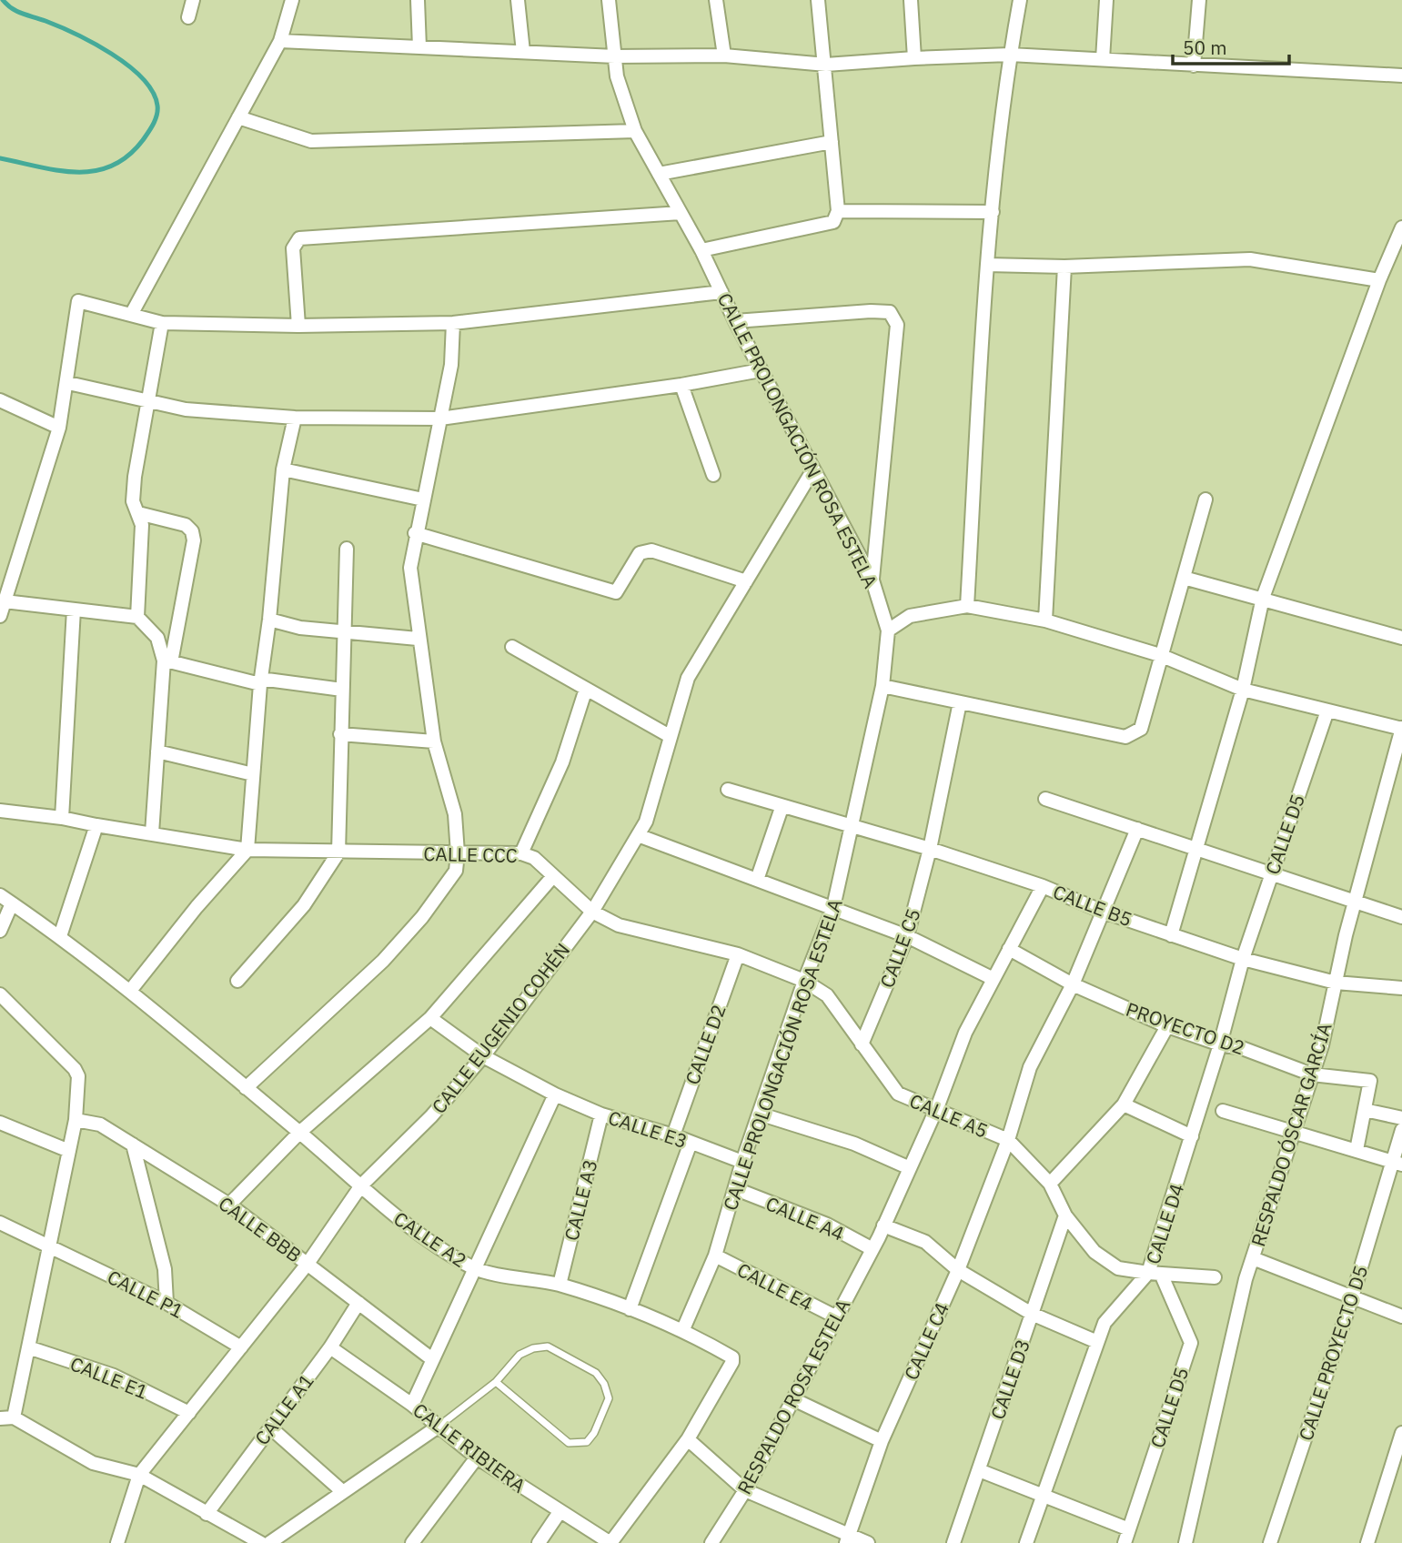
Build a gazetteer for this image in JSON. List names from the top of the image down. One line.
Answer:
{"streets":{"street":["CALLE PROLONGACIÓN ROSA ESTELA","CALLE D5","CALLE CCC","CALLE B5","CALLE C5","CALLE EUGENIO COHÉN","PROYECTO D2","CALLE D2","CALLE A5","CALLE E3","RESPALDO ÓSCAR GARCÍA","CALLE A3","CALLE A4","CALLE D4","CALLE BBB","CALLE A2","CALLE E4","CALLE P1","CALLE C4","CALLE PROYECTO D5","CALLE E1","CALLE D3","RESPALDO ROSA ESTELA","CALLE A1","CALLE RIBIERA"]},"crossings":[["CALLE PROLONGACIÓN ROSA ESTELA","CALLE B5"],["CALLE PROLONGACIÓN ROSA ESTELA","CALLE EUGENIO COHÉN"],["CALLE PROLONGACIÓN ROSA ESTELA","CALLE A5"],["CALLE PROLONGACIÓN ROSA ESTELA","CALLE E3"],["CALLE PROLONGACIÓN ROSA ESTELA","CALLE A4"],["CALLE PROLONGACIÓN ROSA ESTELA","CALLE A2"],["CALLE PROLONGACIÓN ROSA ESTELA","CALLE E4"],["CALLE D5","CALLE B5"],["CALLE D5","CALLE A5"],["CALLE D5","CALLE D4"],["CALLE CCC","CALLE EUGENIO COHÉN"],["CALLE CCC","CALLE D2"],["CALLE CCC","CALLE A5"],["CALLE B5","CALLE C5"],["CALLE B5","RESPALDO ÓSCAR GARCÍA"],["CALLE B5","CALLE D4"],["CALLE B5","RESPALDO ROSA ESTELA"],["CALLE C5","CALLE A5"],["CALLE EUGENIO COHÉN","CALLE E3"],["CALLE EUGENIO COHÉN","CALLE BBB"],["CALLE EUGENIO COHÉN","CALLE A2"],["CALLE EUGENIO COHÉN","CALLE P1"],["CALLE EUGENIO COHÉN","CALLE E1"],["PROYECTO D2","RESPALDO ÓSCAR GARCÍA"],["PROYECTO D2","CALLE D4"],["PROYECTO D2","CALLE C4"],["PROYECTO D2","RESPALDO ROSA ESTELA"],["CALLE D2","CALLE A5"],["CALLE D2","CALLE E3"],["CALLE A5","CALLE D4"],["CALLE A5","CALLE C4"],["CALLE A5","CALLE D3"],["CALLE A5","RESPALDO ROSA ESTELA"],["CALLE E3","CALLE A3"],["CALLE A3","CALLE A2"],["CALLE A4","RESPALDO ROSA ESTELA"],["CALLE BBB","CALLE A1"],["CALLE A2","CALLE RIBIERA"],["CALLE E4","RESPALDO ROSA ESTELA"],["CALLE A1","CALLE RIBIERA"]],"scale_bar":"50 m"}
